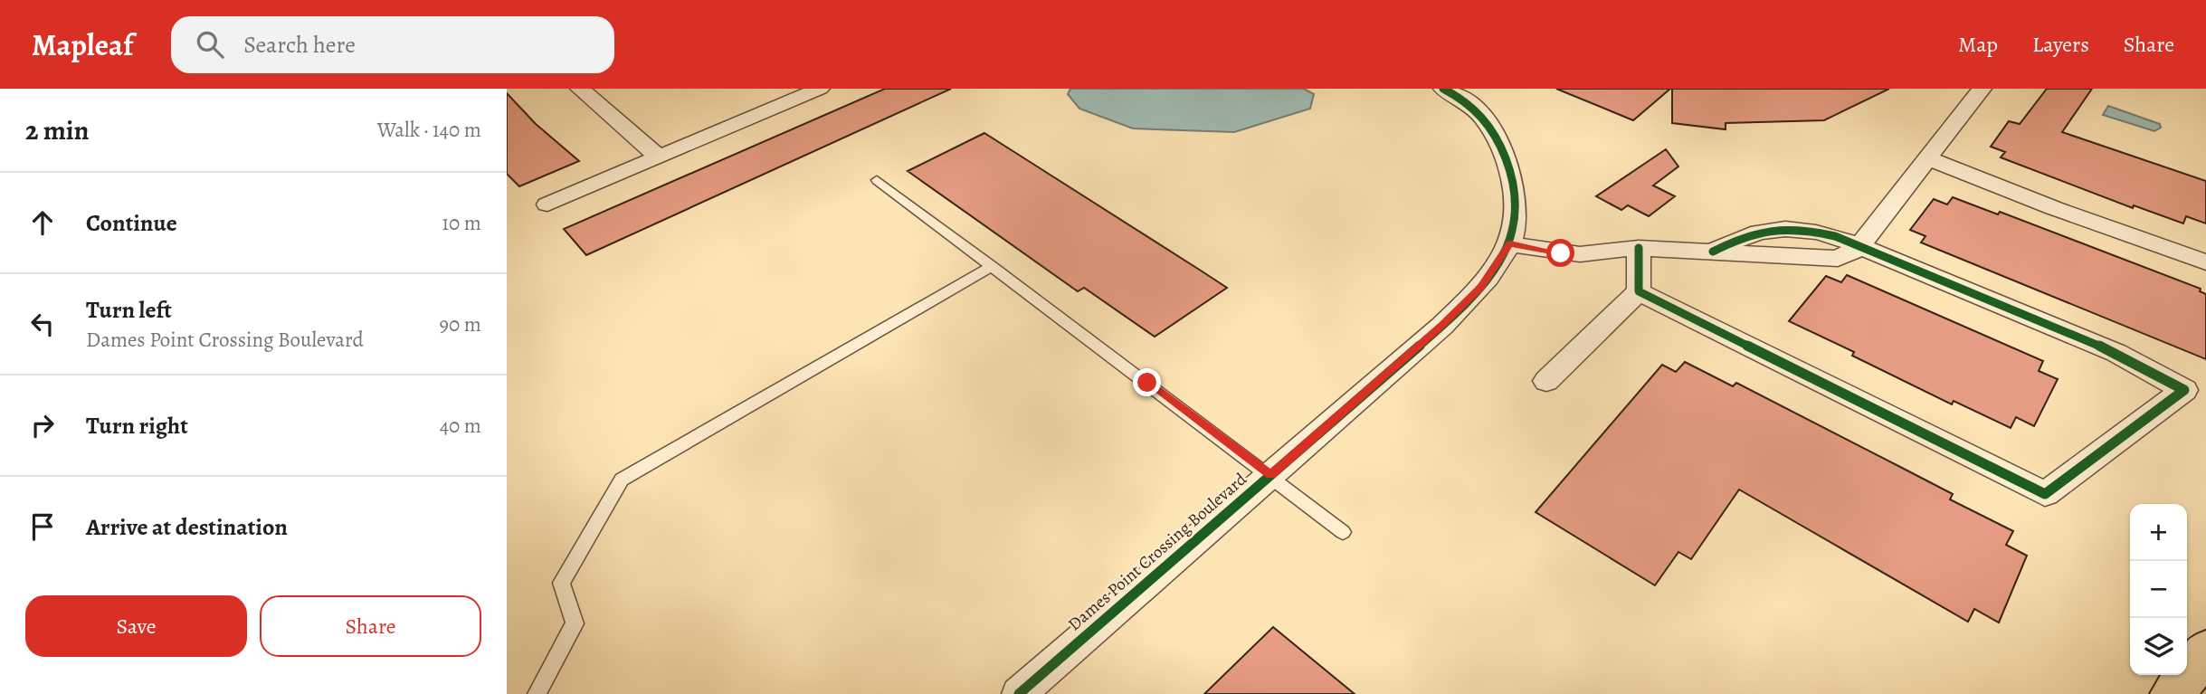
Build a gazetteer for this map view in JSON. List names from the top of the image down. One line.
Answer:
{"streets":{"street":["Dames Point Crossing Boulevard"]},"page":{"header":"Mapleaf","search":"Search here","nav":["Map","Layers","Share"],"heading":["2 min","Walk · 140 m"],"list":[["Continue","10 m"],["Turn left","Dames Point Crossing Boulevard","90 m"],["Turn right","40 m"],"Arrive at destination"],"map_buttons":["+","−"],"buttons":["Save","Share"]}}
